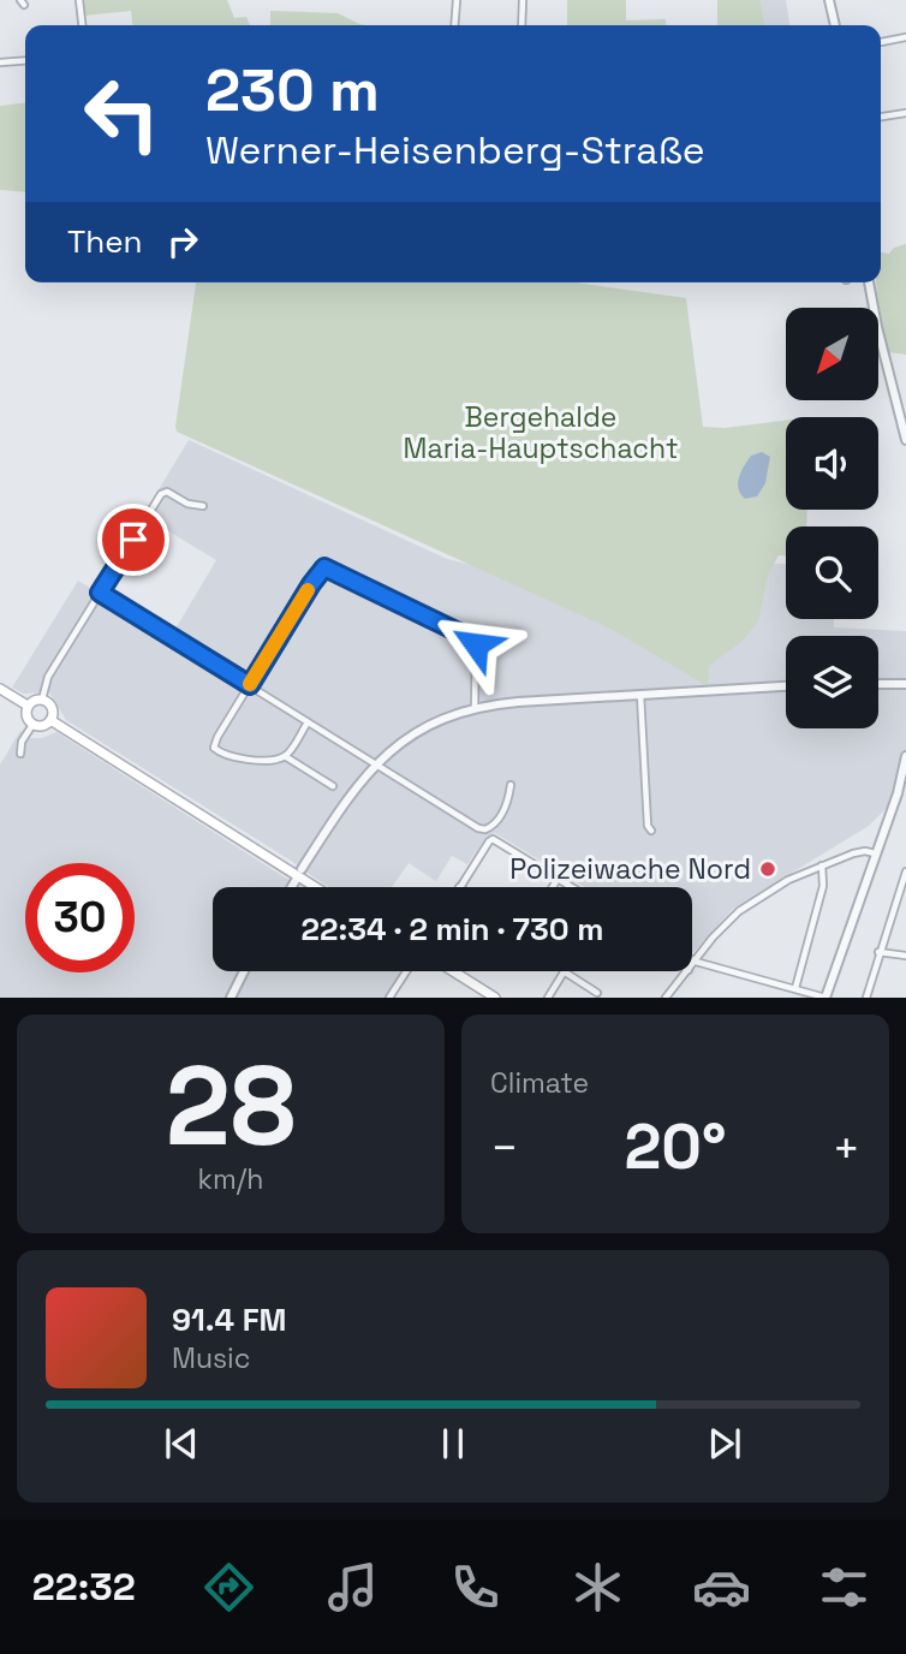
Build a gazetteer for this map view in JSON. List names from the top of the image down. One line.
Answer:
{"parks":["Bergehalde Maria-Hauptschacht"],"places":["Polizeiwache Nord"],"north":"bottom left","page":{"turn":["230 m","Werner-Heisenberg-Straße"],"then":"Then","limit":"30","trip":"22:34 · 2 min · 730 m","tile":[["28","km/h"],"Climate"],"heat":["−","20°","+"],"song":["91.4 FM","Music"],"tabs":"22:32"}}
